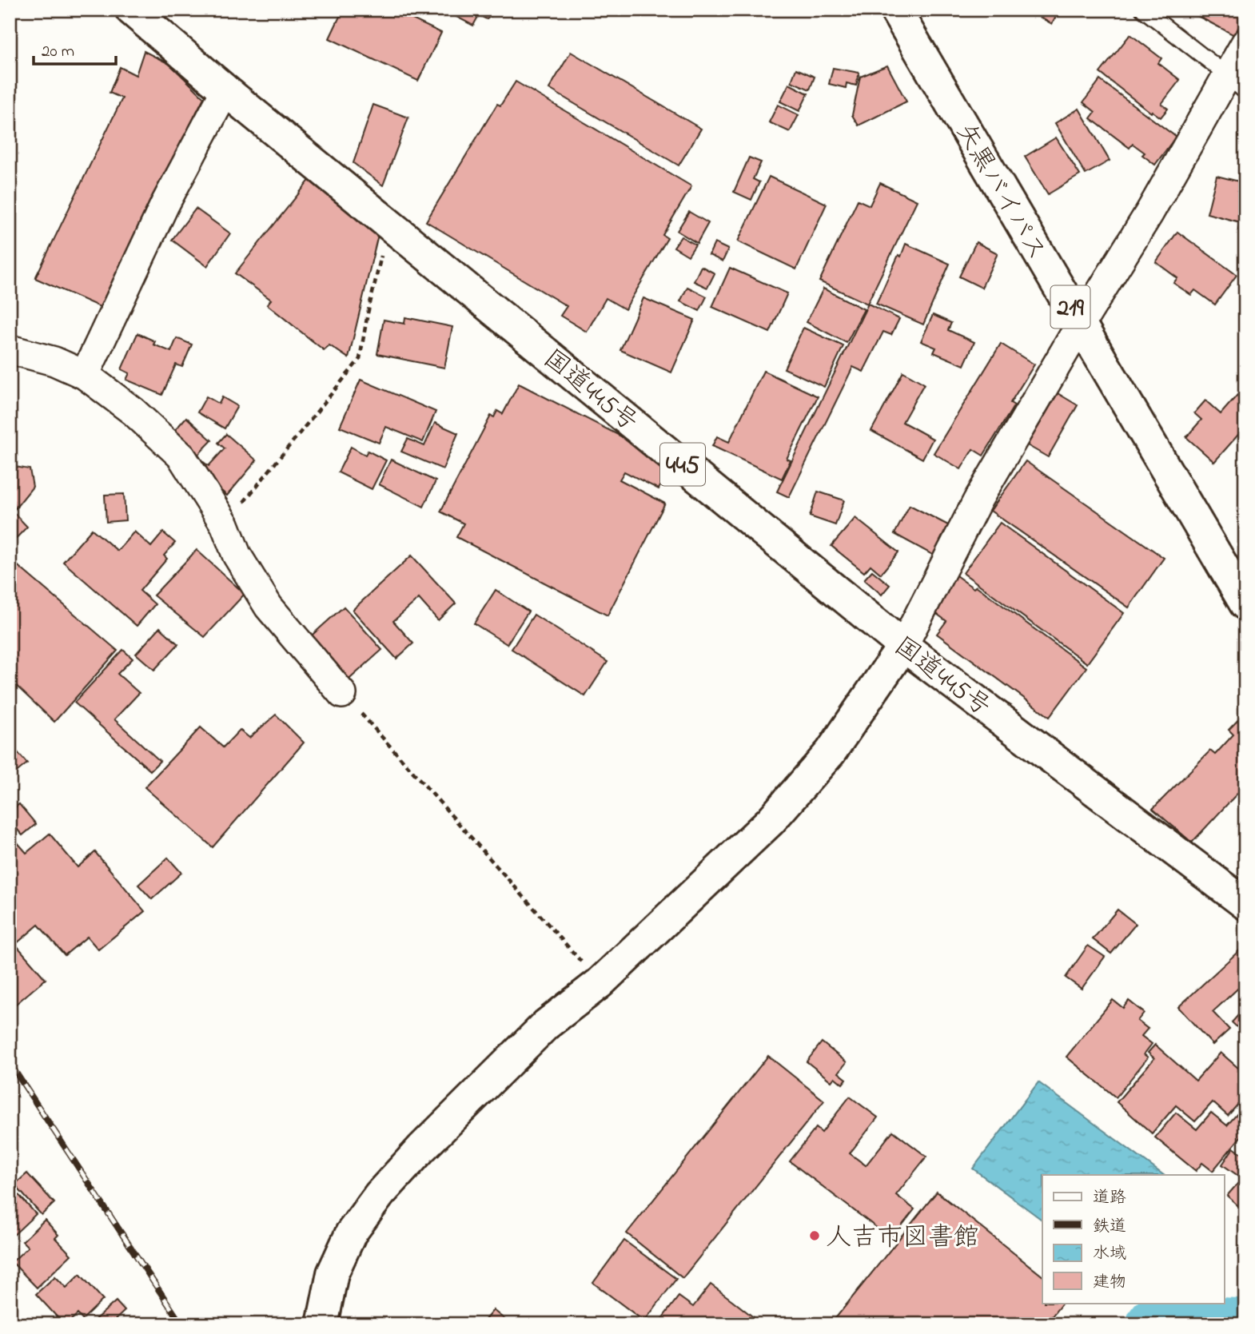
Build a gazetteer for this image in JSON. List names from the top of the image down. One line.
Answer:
{"streets":{"main road":["矢黒バイパス","219","国道445号","445"]},"places":["人吉市図書館"],"legend":["道路","鉄道","水域","建物"],"scale_bar":"20 m"}
